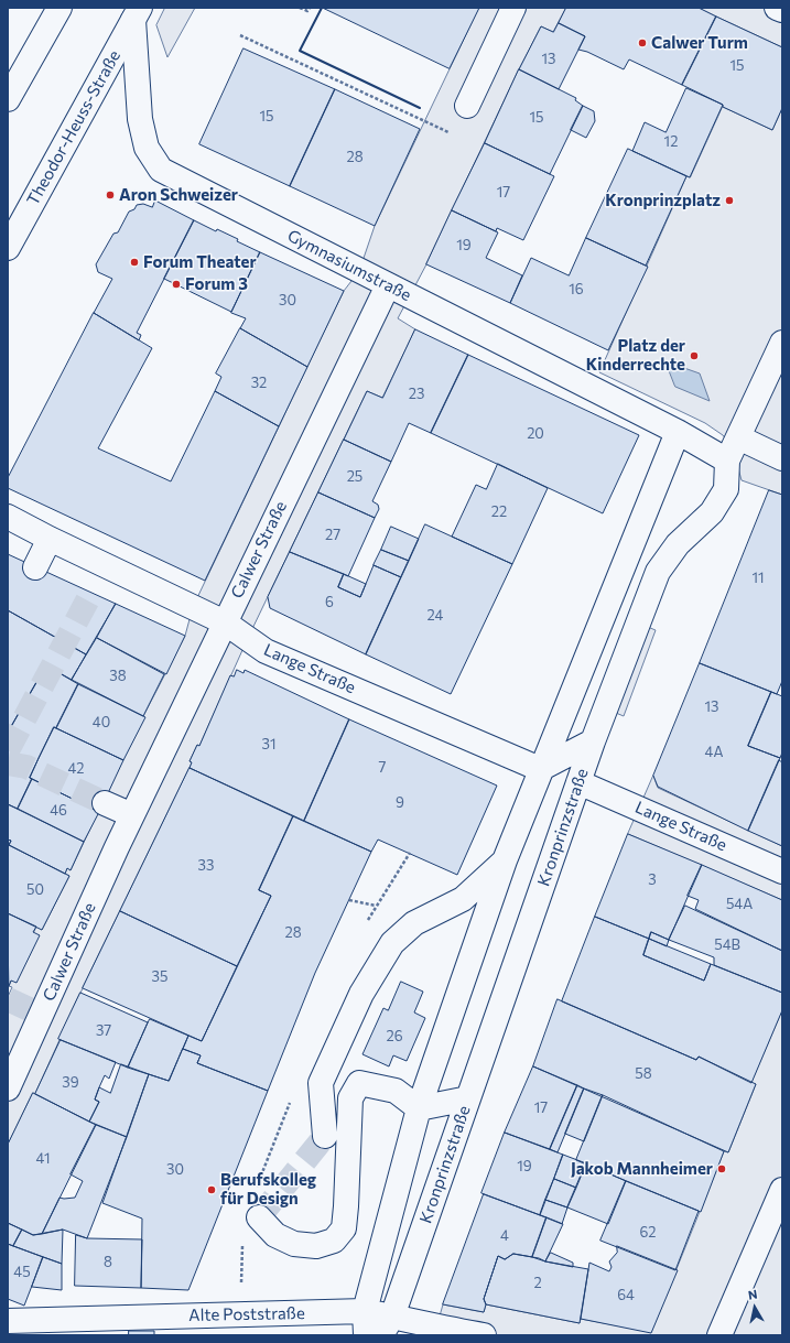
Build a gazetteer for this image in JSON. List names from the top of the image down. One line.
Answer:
{"streets":{"street":["Theodor-Heuss-Straße","Gymnasiumstraße","Calwer Straße","Lange Straße","Kronprinzstraße","Alte Poststraße"]},"crossings":[["Theodor-Heuss-Straße","Gymnasiumstraße"],["Gymnasiumstraße","Calwer Straße"],["Calwer Straße","Lange Straße"],["Lange Straße","Kronprinzstraße"],["Kronprinzstraße","Alte Poststraße"]],"places":["Calwer Turm","Aron Schweizer","Kronprinzplatz","Forum Theater","Forum 3","Platz der Kinderrechte","Jakob Mannheimer","Berufskolleg für Design"],"house_numbers":["13","15","15","15","12","28","17","19","16","30","32","23","20","25","22","27","11","6","24","38","13","40","31","4A","7","42","9","46","33","3","50","54A","28","54B","35","37","26","58","39","17","41","19","30","62","4","8","45","2","64"],"north":"top"}
